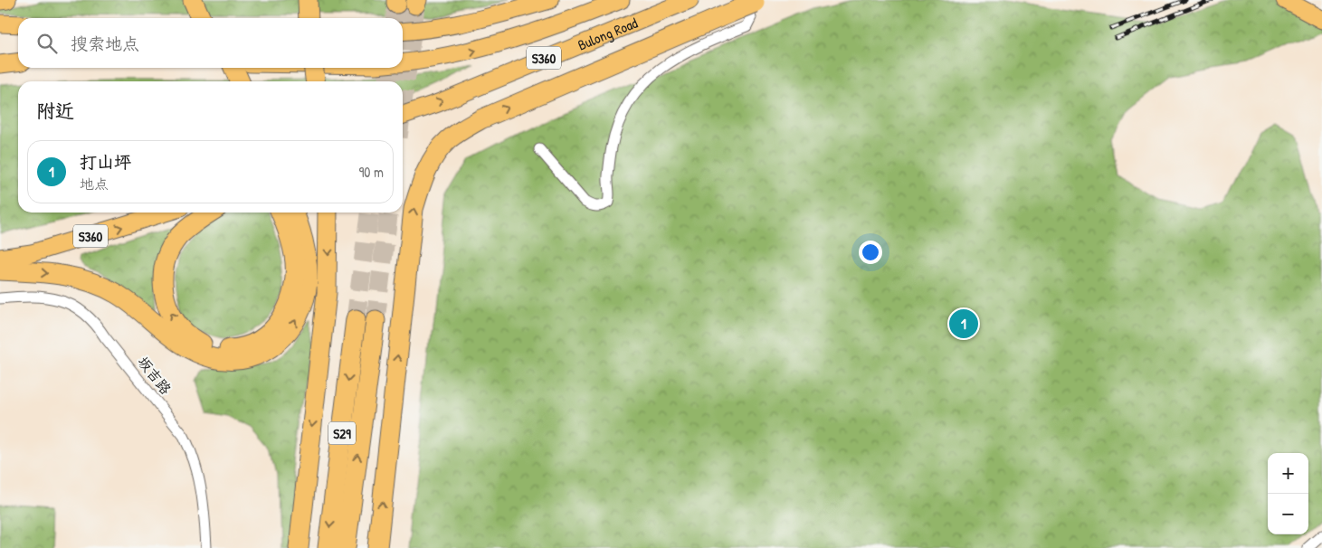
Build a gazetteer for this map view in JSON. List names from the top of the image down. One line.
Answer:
{"streets":{"highway":["S29"],"main road":["Bulong Road","S360"],"street":["坂吉路"]},"page":{"search":"搜索地点","heading":"附近","list":[{"mark":"1","name":"打山坪","note":"地点","value":"90 m"}],"pins":"1","map_buttons":["+","−"]}}
